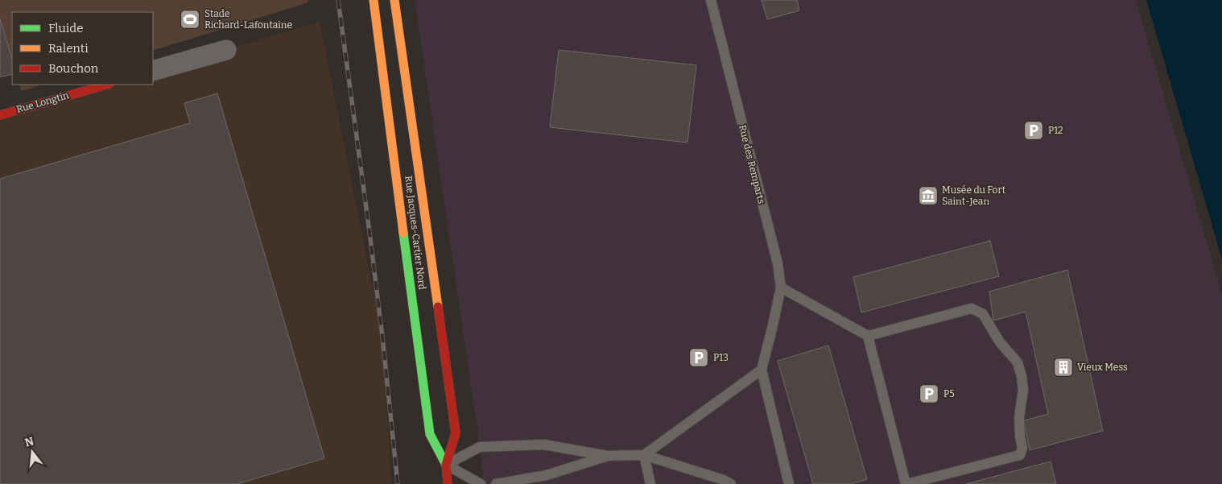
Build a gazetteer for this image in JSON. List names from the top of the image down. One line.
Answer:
{"streets":{"street":["Rue Longtin","Rue Jacques-Cartier Nord"],"lane":["Rue des Remparts"]},"places":{"sports":["Stade Richard-Lafontaine"],"parking":["P12","P13","P5"],"museum":["Musée du Fort Saint-Jean"],"building":["Vieux Mess"]},"legend":["Fluide","Ralenti","Bouchon"],"north":"top"}
